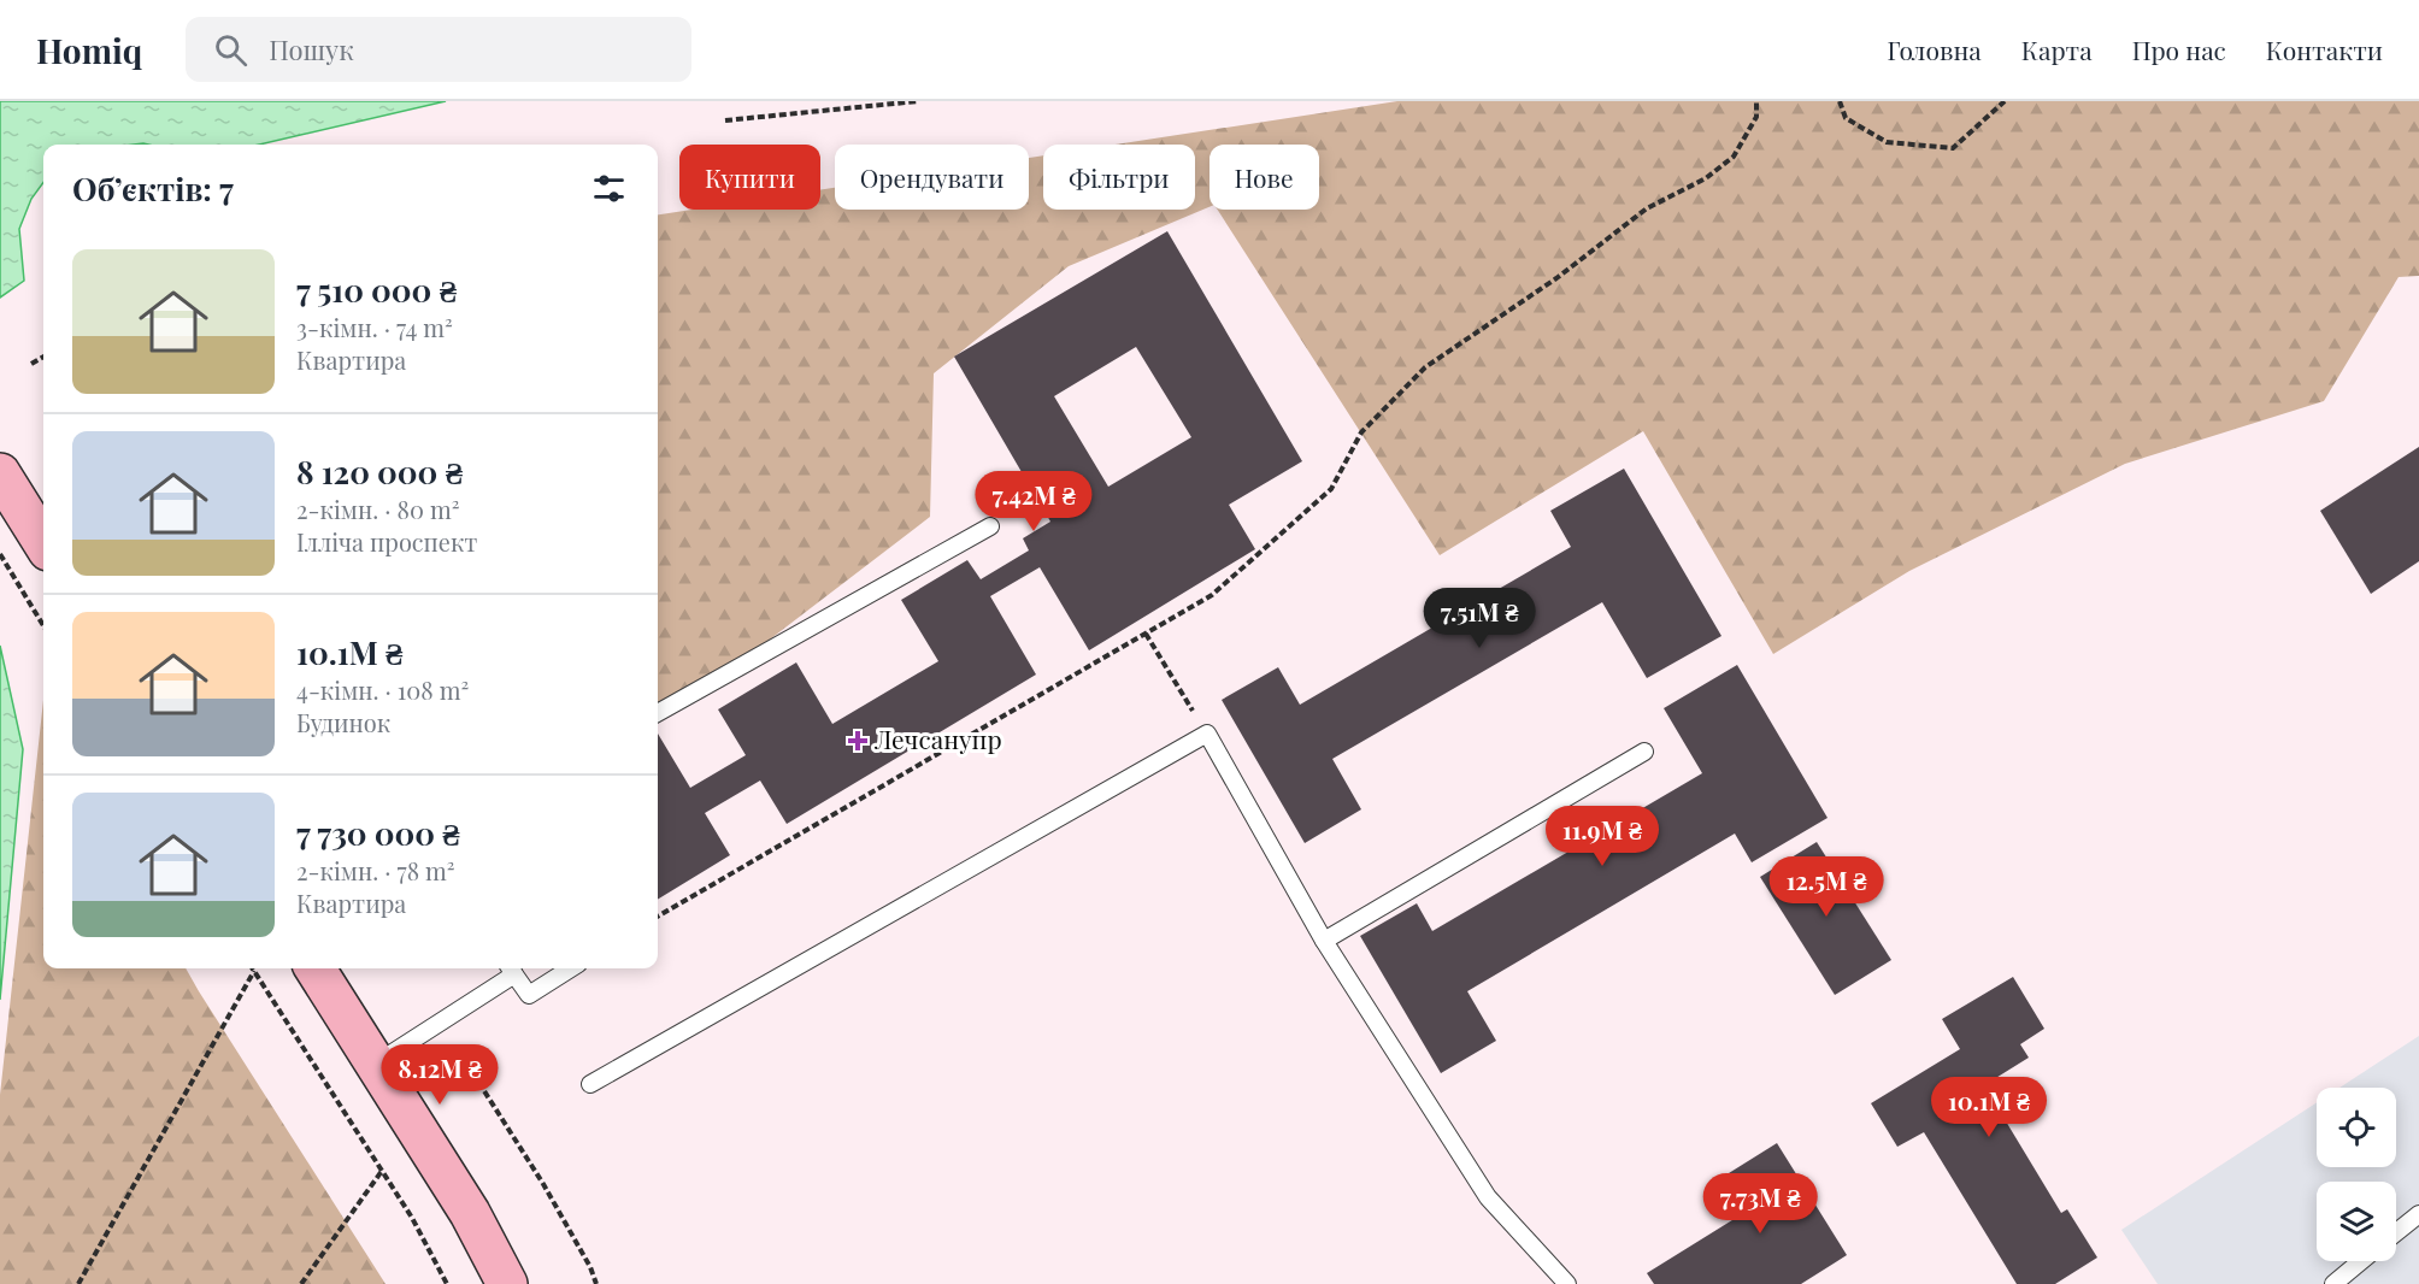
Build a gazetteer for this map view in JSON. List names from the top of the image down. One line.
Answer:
{"places":{"health":["Лечсанупр"]},"page":{"header":"Homiq","search":"Пошук","nav":["Головна","Карта","Про нас","Контакти"],"chip":["Купити","Орендувати","Фільтри","Нове"],"heading":"Об’єктів: 7","list":[{"name":"7 510 000 ₴","note":"3-кімн. · 74 m² · Квартира"},{"name":"8 120 000 ₴","note":"2-кімн. · 80 m² · Ілліча проспект"},{"name":"10.1M ₴","note":"4-кімн. · 108 m² · Будинок"},{"name":"7 730 000 ₴","note":"2-кімн. · 78 m² · Квартира"}],"price":["7.42M ₴","7.51M ₴","11.9M ₴","12.5M ₴","8.12M ₴","10.1M ₴","7.73M ₴"]}}
